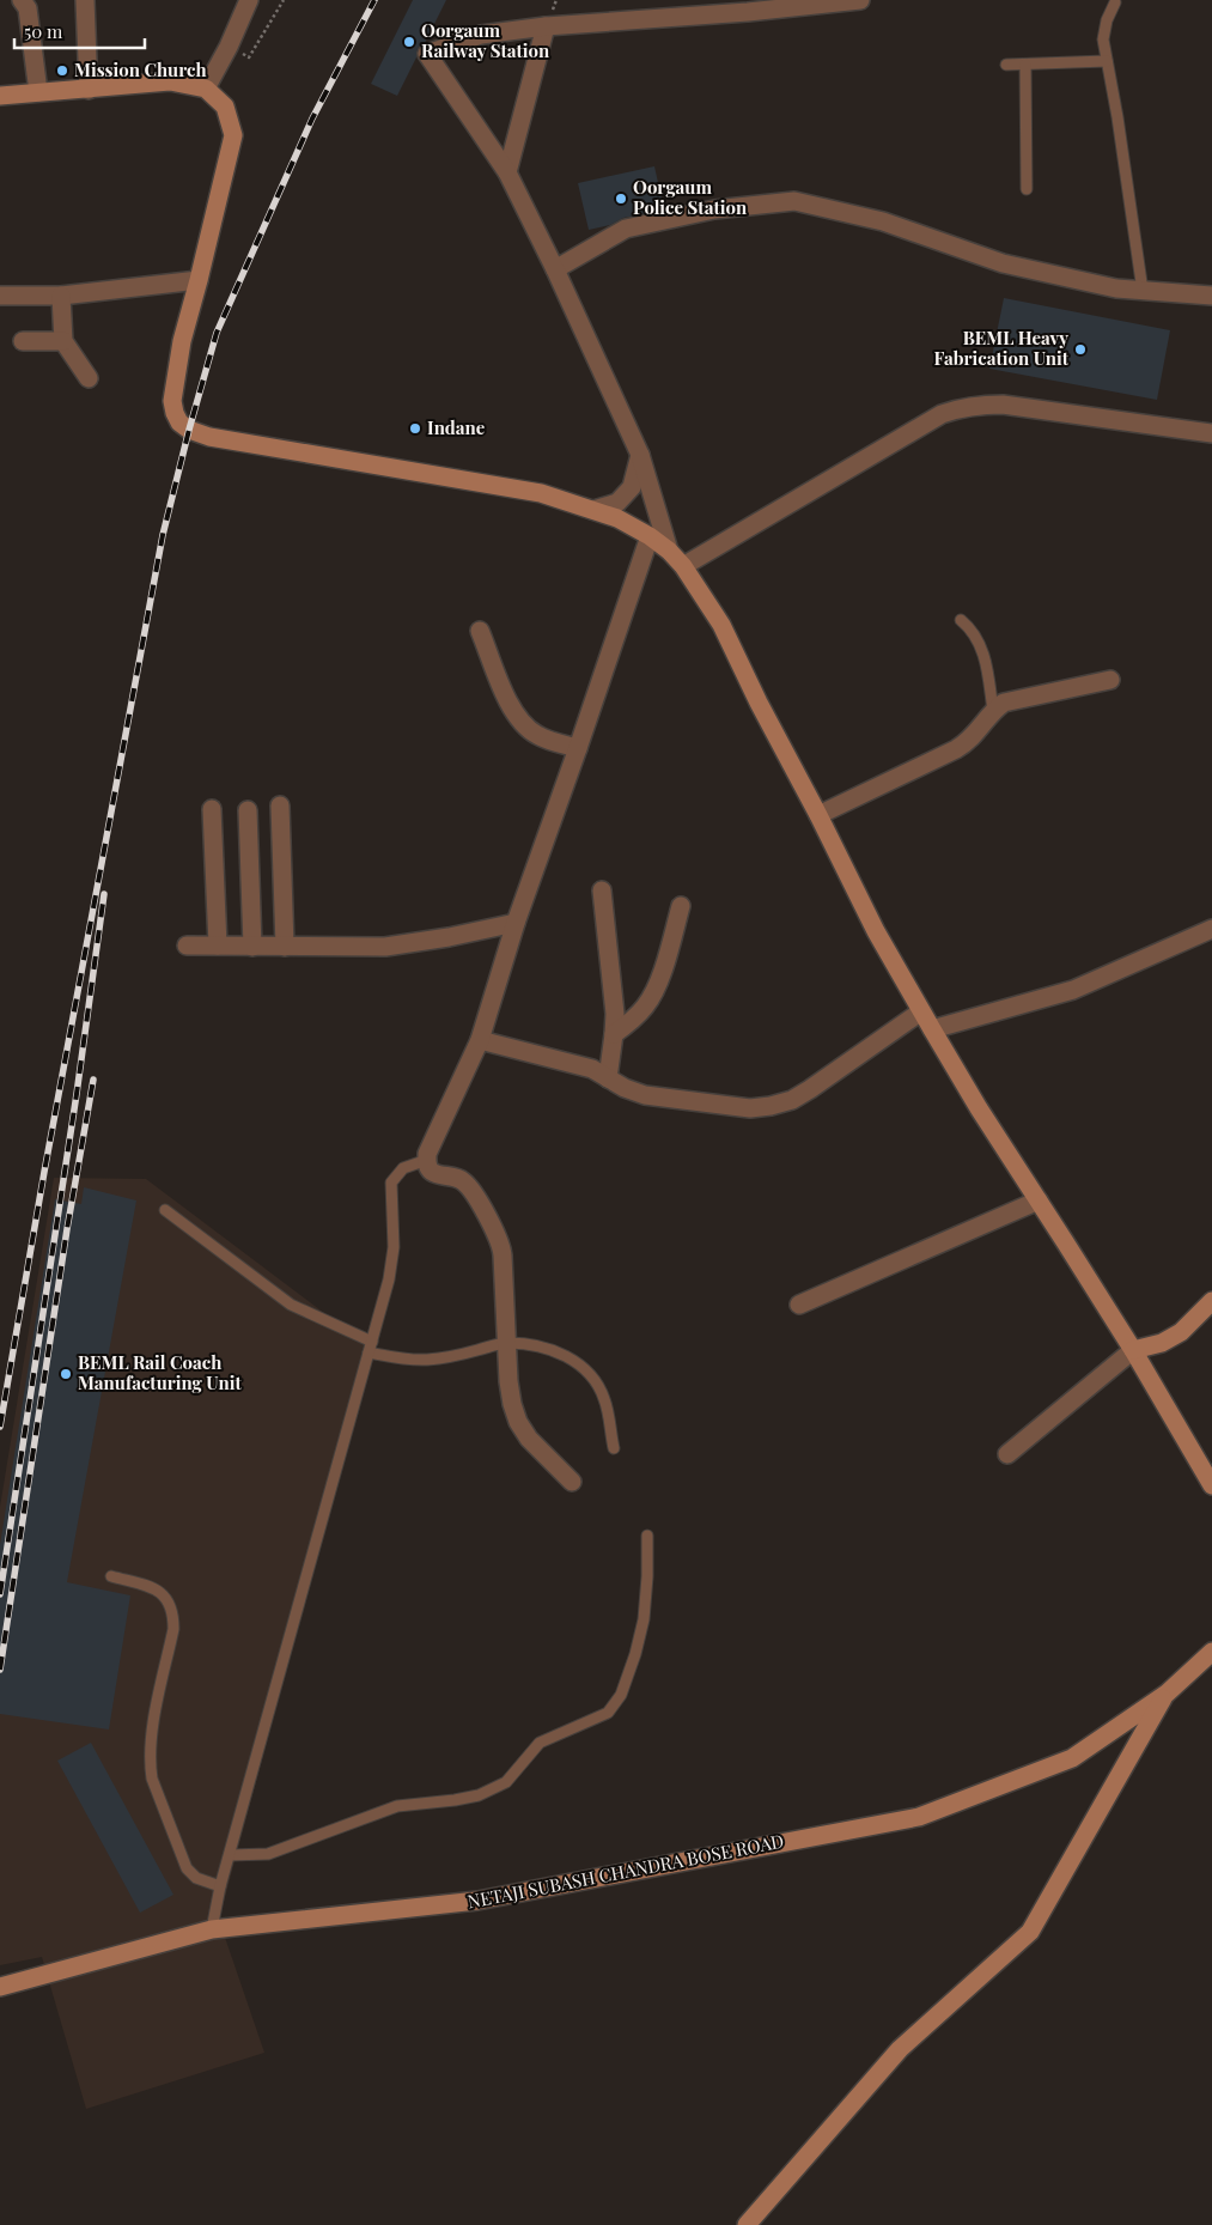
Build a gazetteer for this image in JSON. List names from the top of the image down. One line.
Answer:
{"streets":{"main road":["NETAJI SUBASH CHANDRA BOSE ROAD"]},"places":["Oorgaum Railway Station","Mission Church","Oorgaum Police Station","BEML Heavy Fabrication Unit","Indane","BEML Rail Coach Manufacturing Unit"],"scale_bar":"50 m"}
